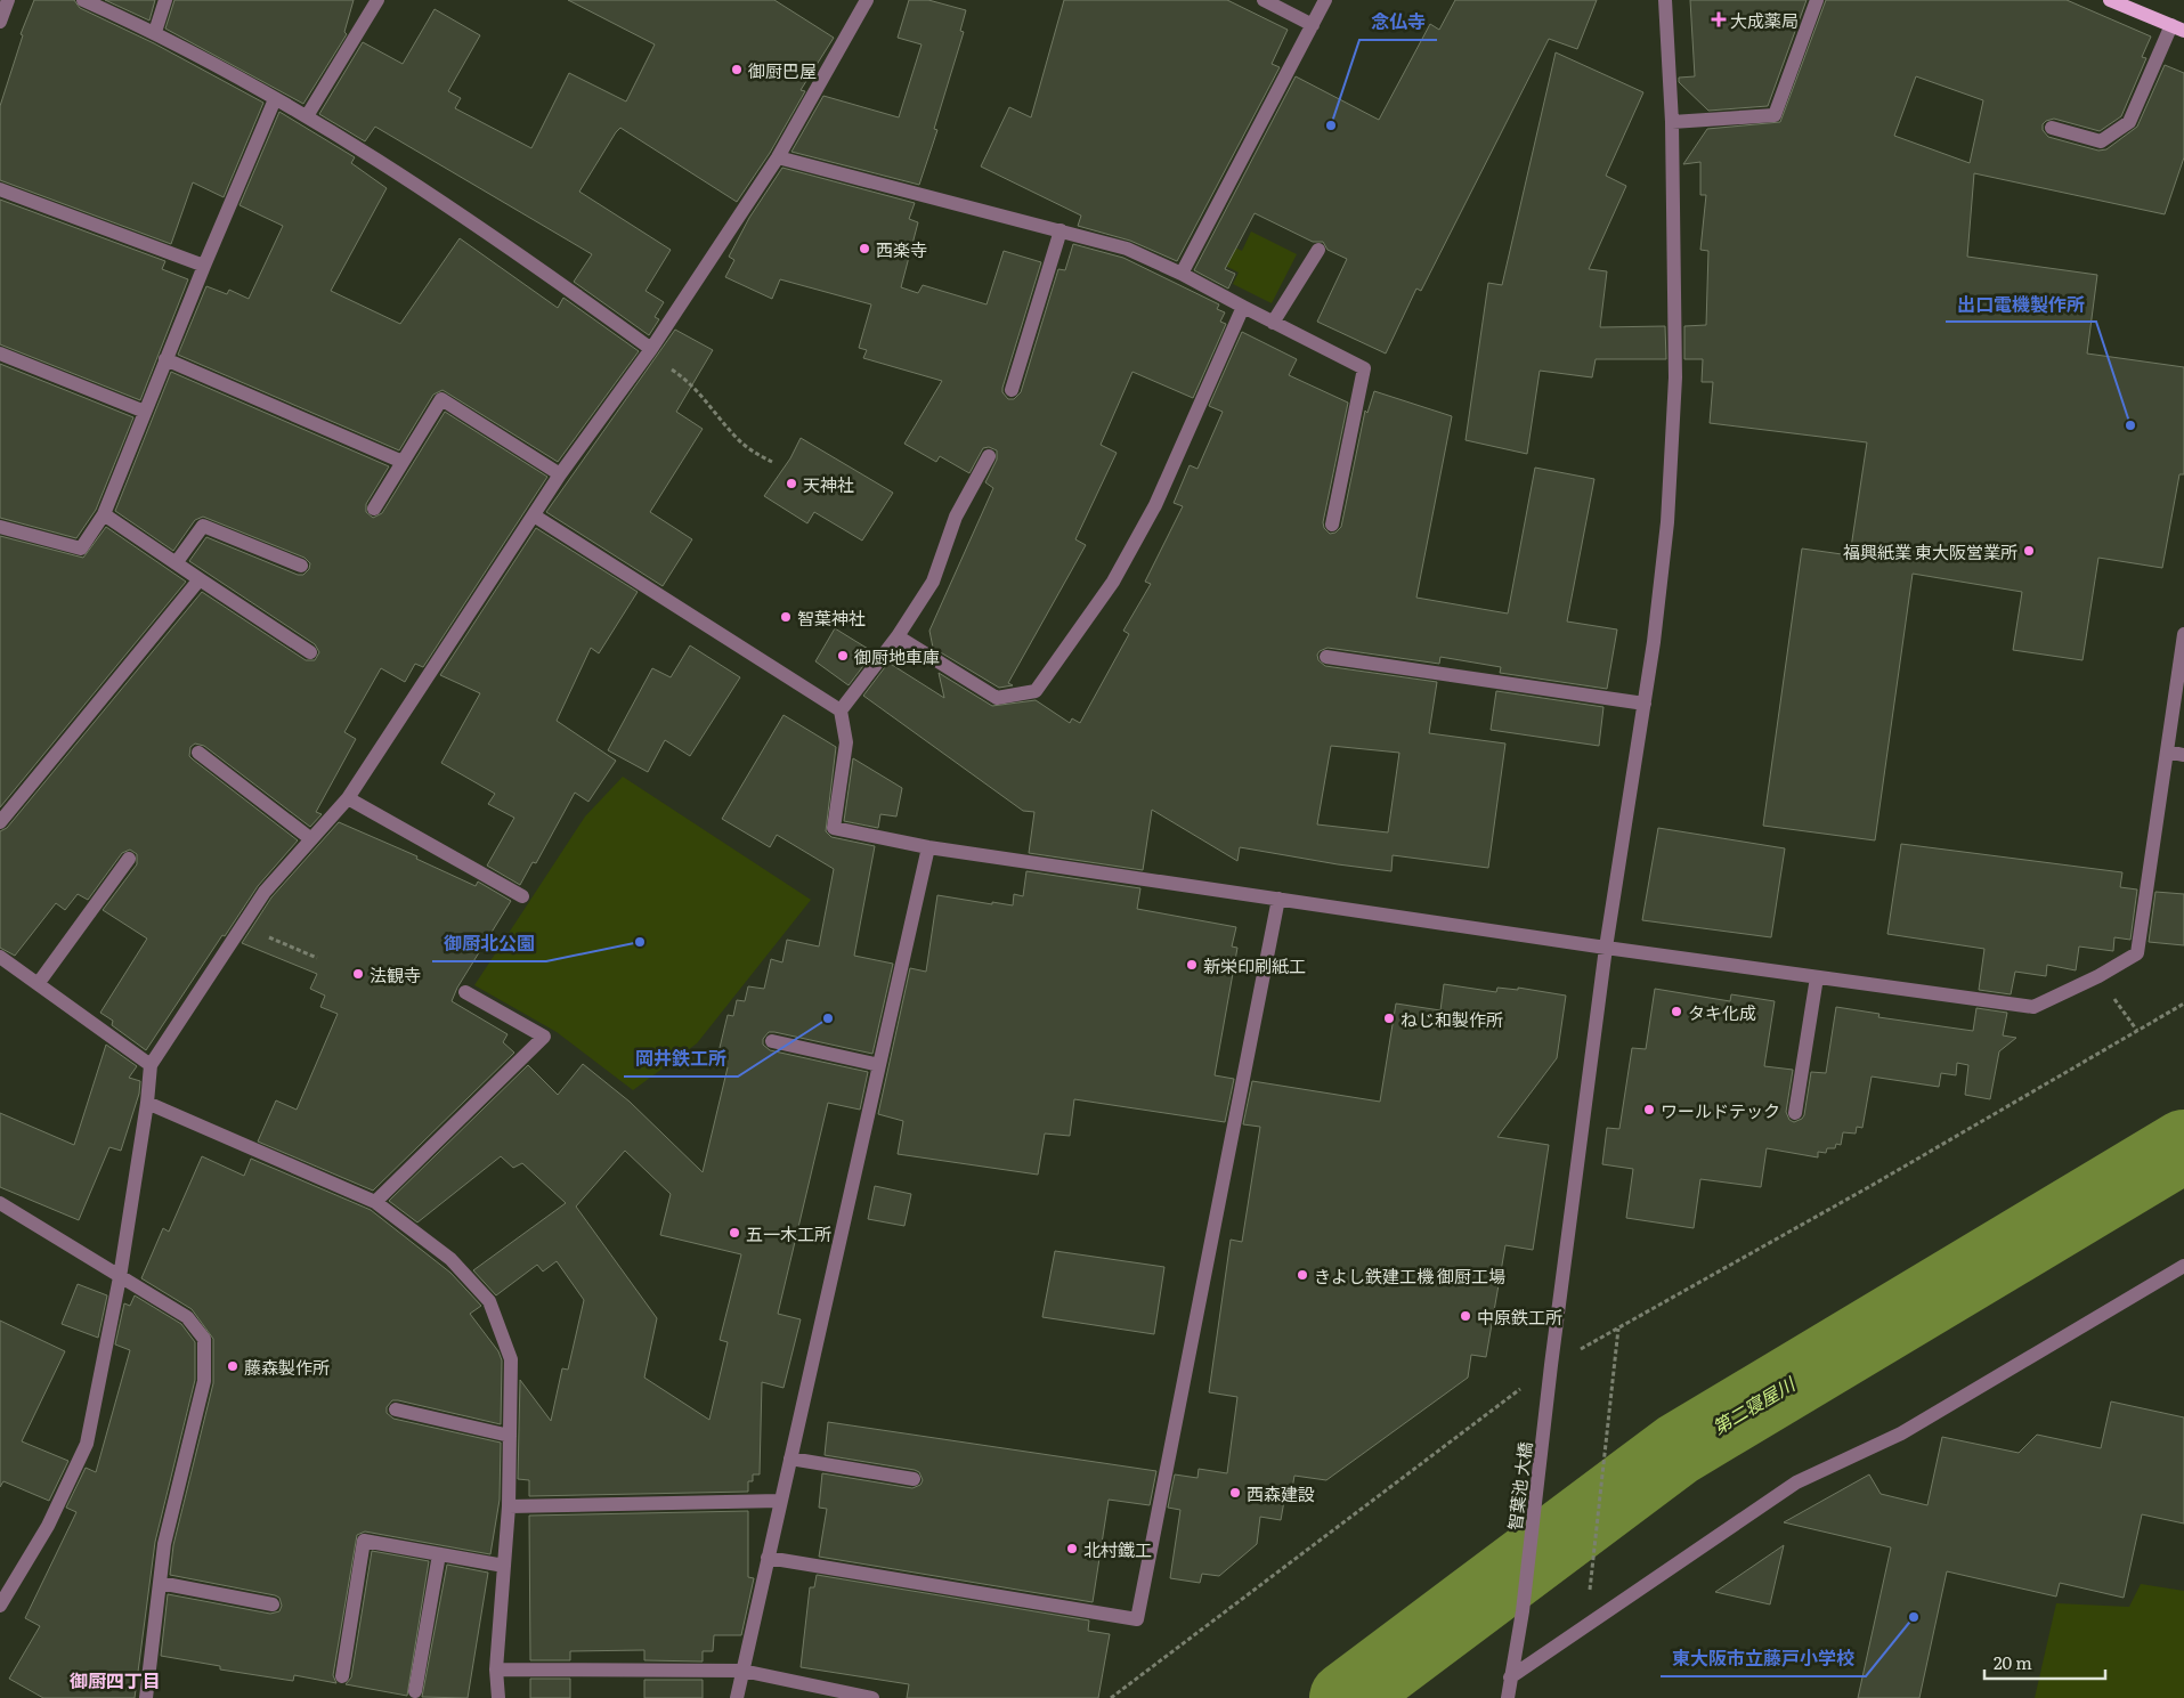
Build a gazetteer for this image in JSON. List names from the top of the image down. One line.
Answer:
{"streets":{"street":["智葉池 大橋"]},"districts":["御厨四丁目"],"water":["第二寝屋川"],"places":{"health":["大成薬局"],"other":["御厨巴屋","念仏寺","西楽寺","出口電機製作所","天神社","福興紙業 東大阪営業所","智葉神社","御厨地車庫","御厨北公園","新栄印刷紙工","法観寺","タキ化成","岡井鉄工所","ねじ和製作所","ワールドテック","五一木工所","きよし鉄建工機 御厨工場","中原鉄工所","藤森製作所","西森建設","北村鐵工","東大阪市立藤戸小学校"]},"scale_bar":"20 m"}
